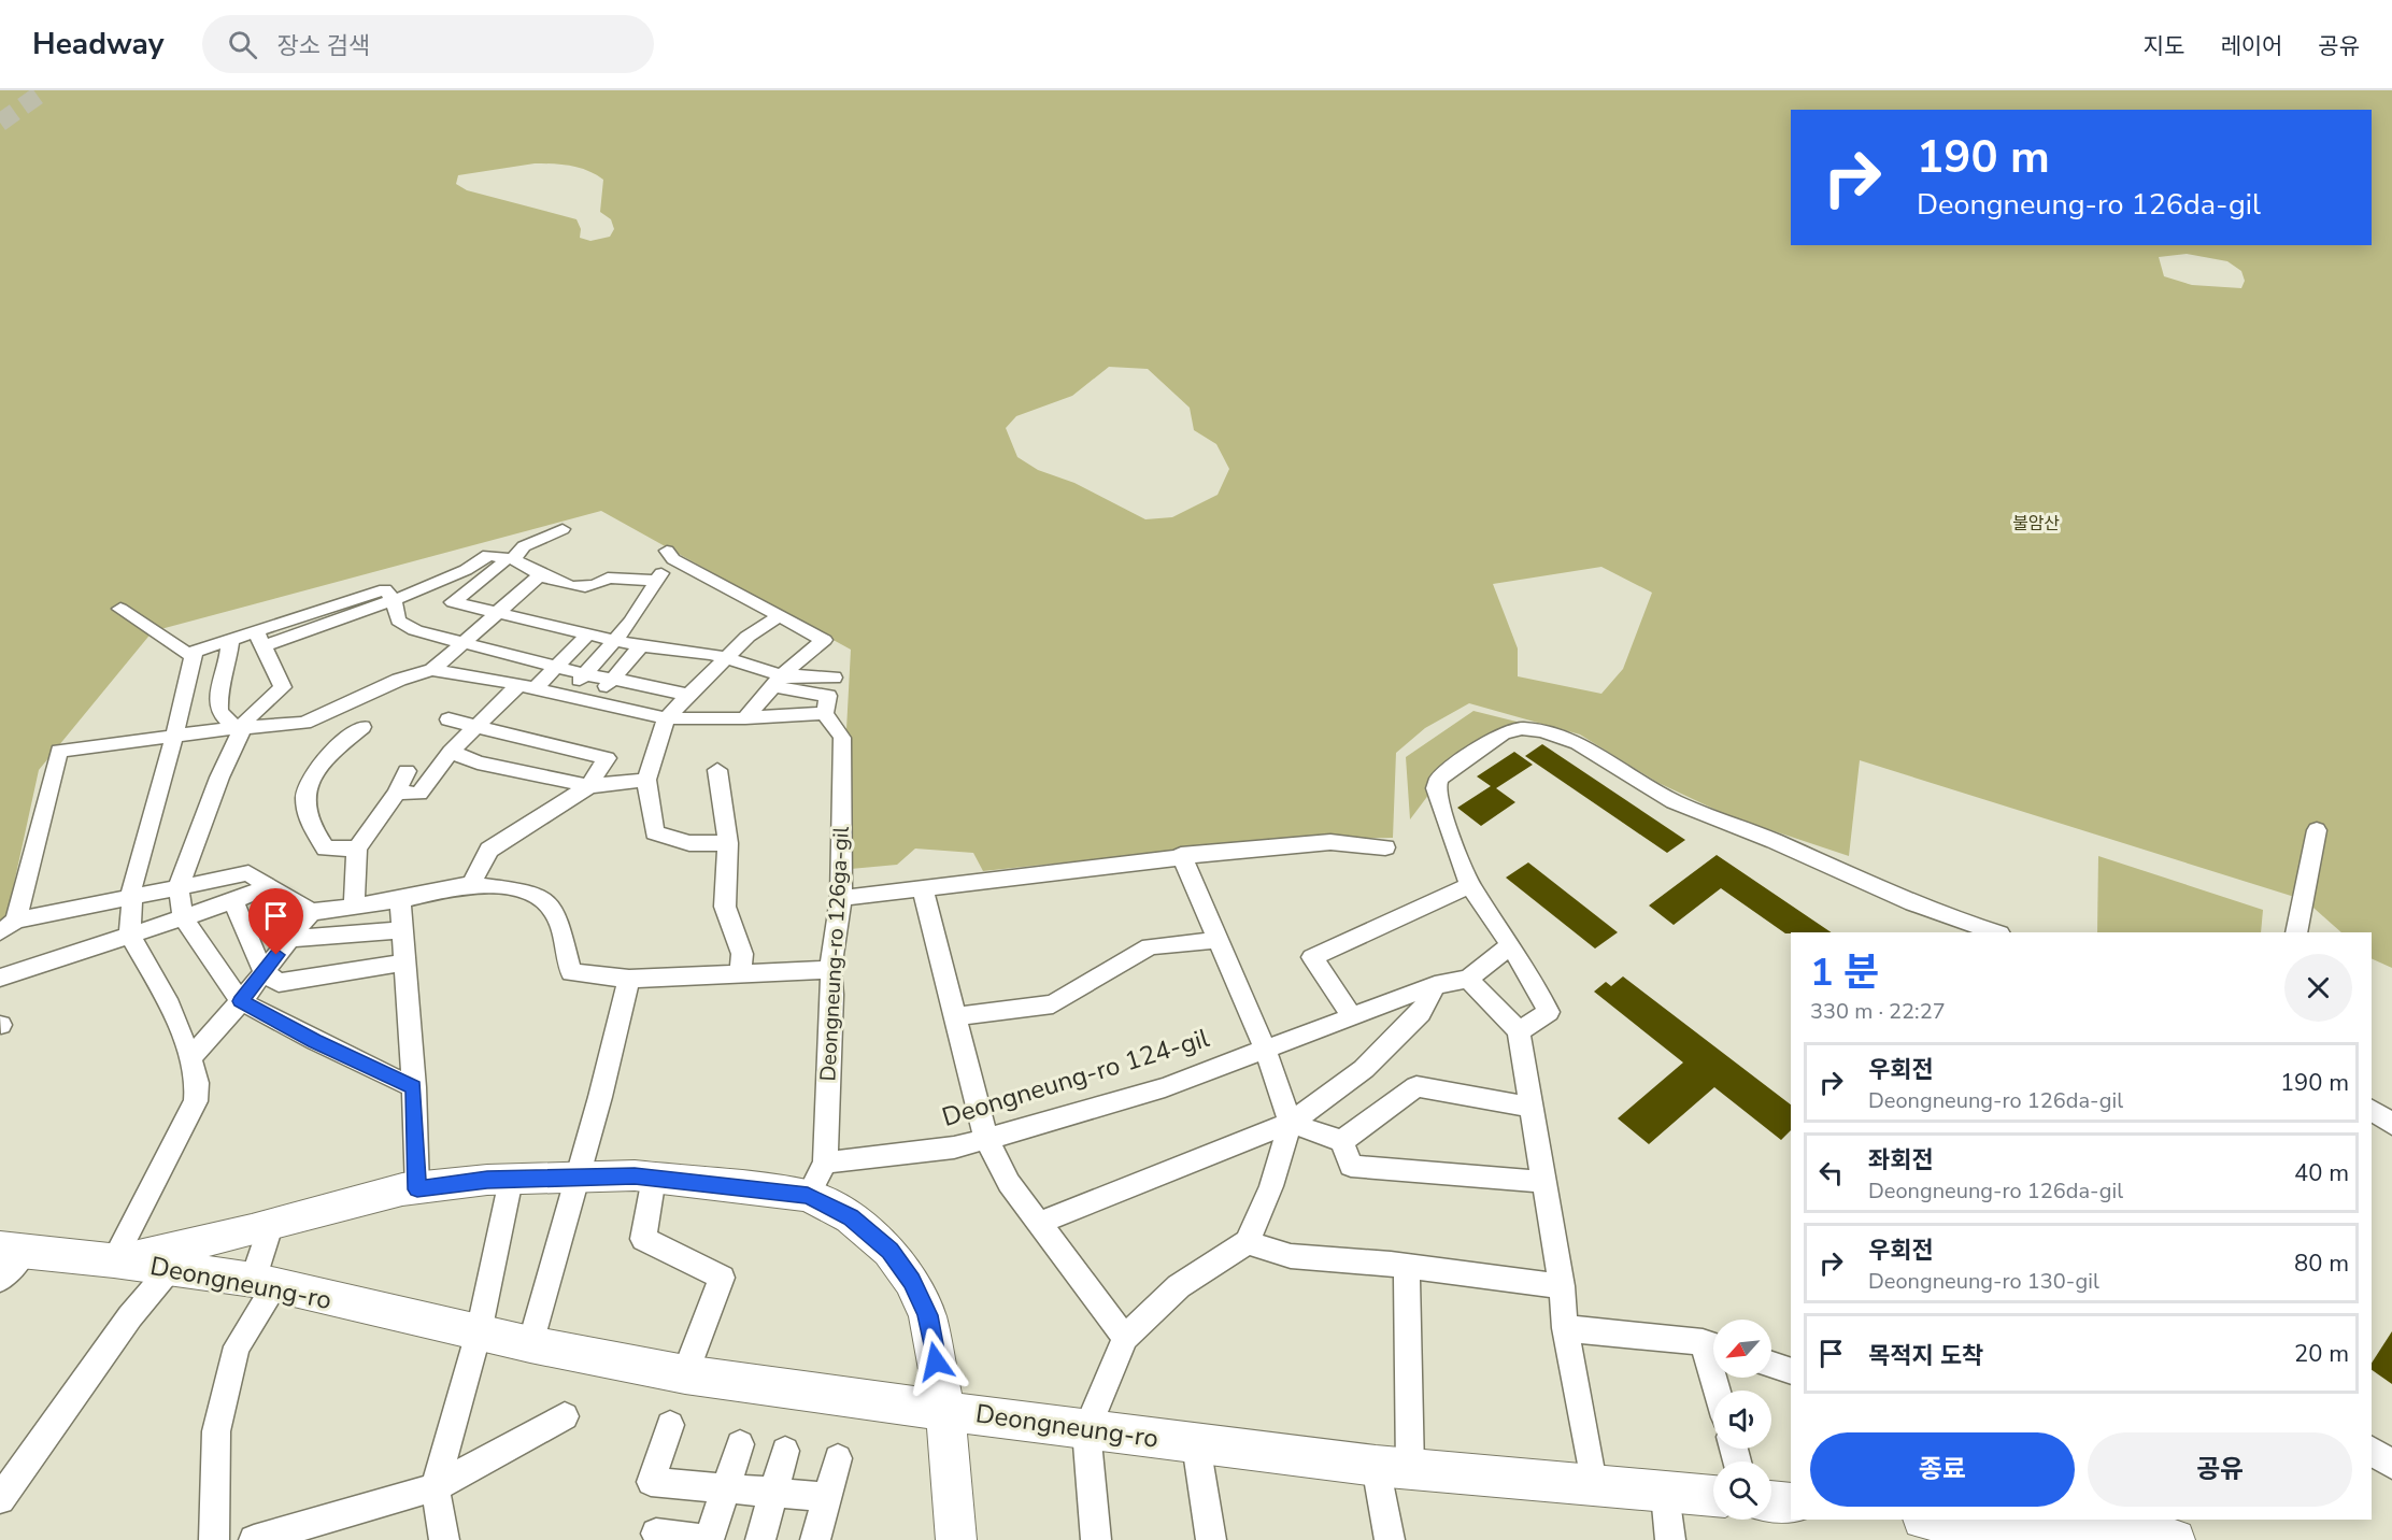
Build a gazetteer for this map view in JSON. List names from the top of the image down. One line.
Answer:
{"streets":{"main road":["Deongneung-ro"],"street":["Deongneung-ro 126ga-gil","Deongneung-ro 124-gil"]},"crossings":[["Deongneung-ro 126ga-gil","Deongneung-ro 124-gil"]],"parks":["불암산"],"north":"bottom left","page":{"header":"Headway","search":"장소 검색","nav":["지도","레이어","공유"],"turn":["190 m","Deongneung-ro 126da-gil"],"heading":["1 분","330 m · 22:27"],"list":[{"name":"우회전","note":"Deongneung-ro 126da-gil","value":"190 m"},{"name":"좌회전","note":"Deongneung-ro 126da-gil","value":"40 m"},{"name":"우회전","note":"Deongneung-ro 130-gil","value":"80 m"},{"name":"목적지 도착","value":"20 m"}],"buttons":["종료","공유"]}}
